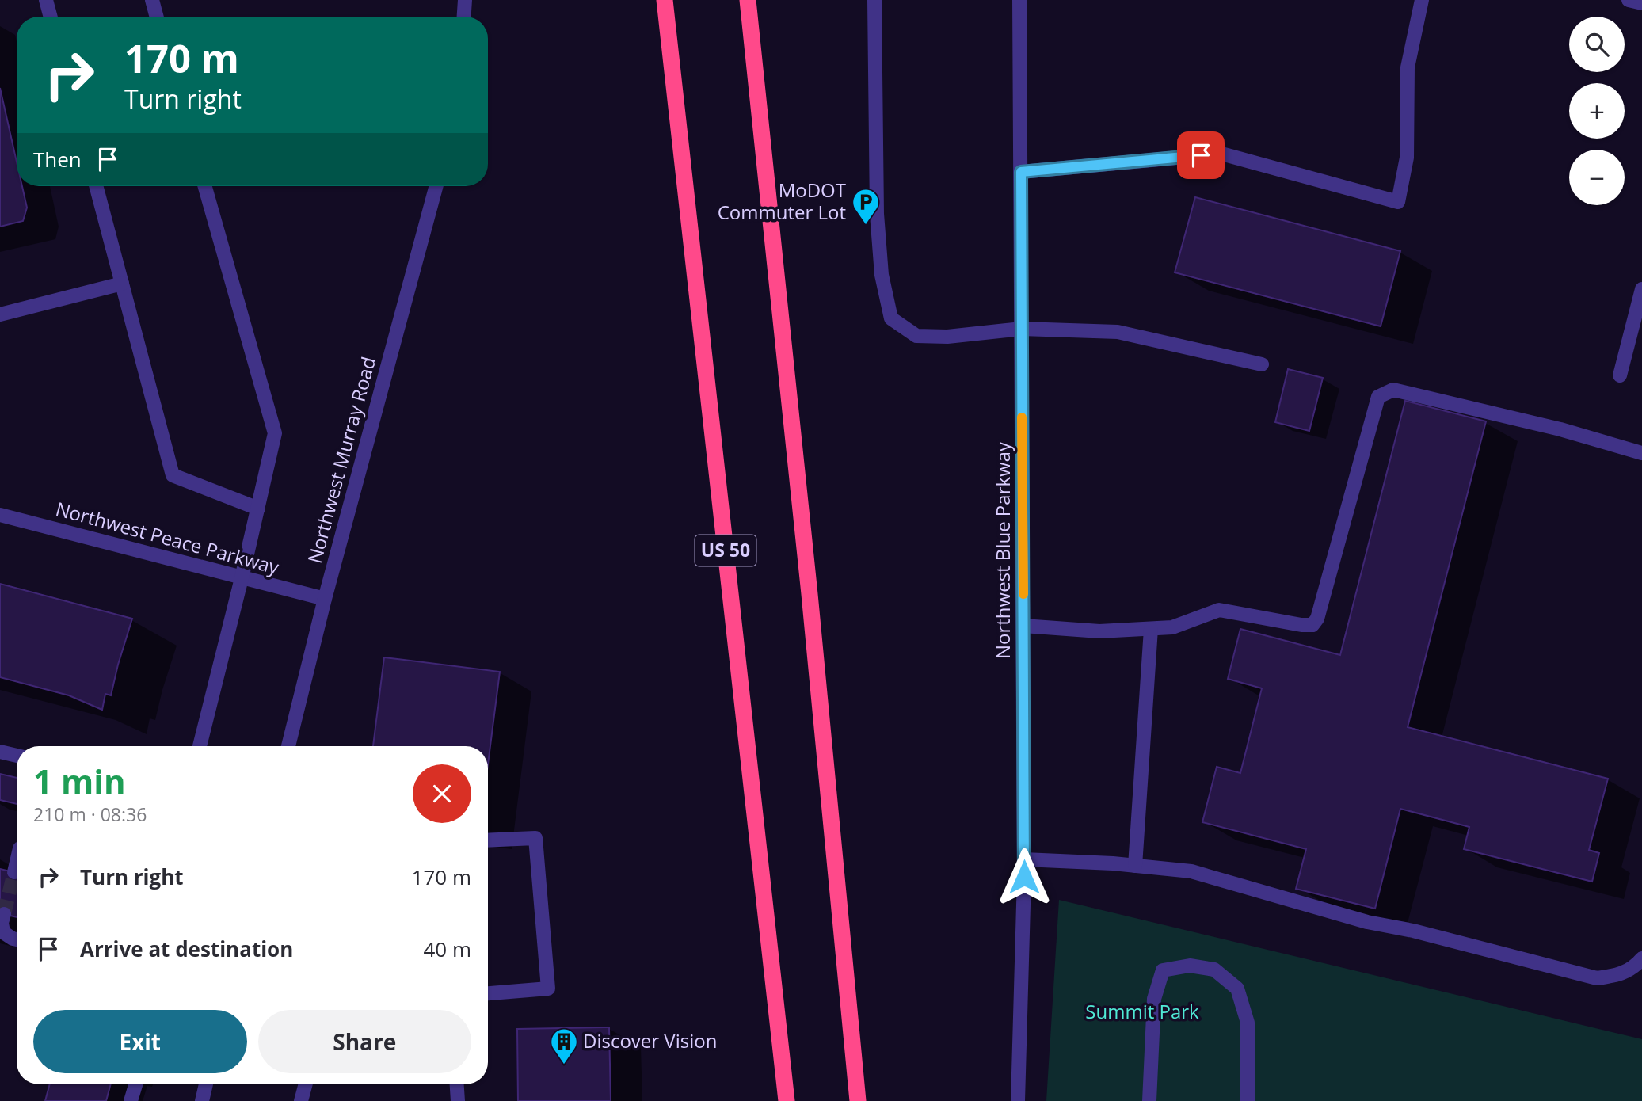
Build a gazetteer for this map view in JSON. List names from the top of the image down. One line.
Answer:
{"streets":{"highway":["US 50"],"street":["Northwest Murray Road","Northwest Peace Parkway","Northwest Blue Parkway"]},"crossings":[["Northwest Murray Road","Northwest Peace Parkway"]],"parks":["Summit Park"],"places":{"parking":["MoDOT Commuter Lot"],"building":["Discover Vision"]},"page":{"map_buttons":["+","−"],"turn":["170 m","Turn right"],"then":"Then","heading":["1 min","210 m · 08:36"],"list":[{"name":"Turn right","value":"170 m"},{"name":"Arrive at destination","value":"40 m"}],"buttons":["Exit","Share"]}}
